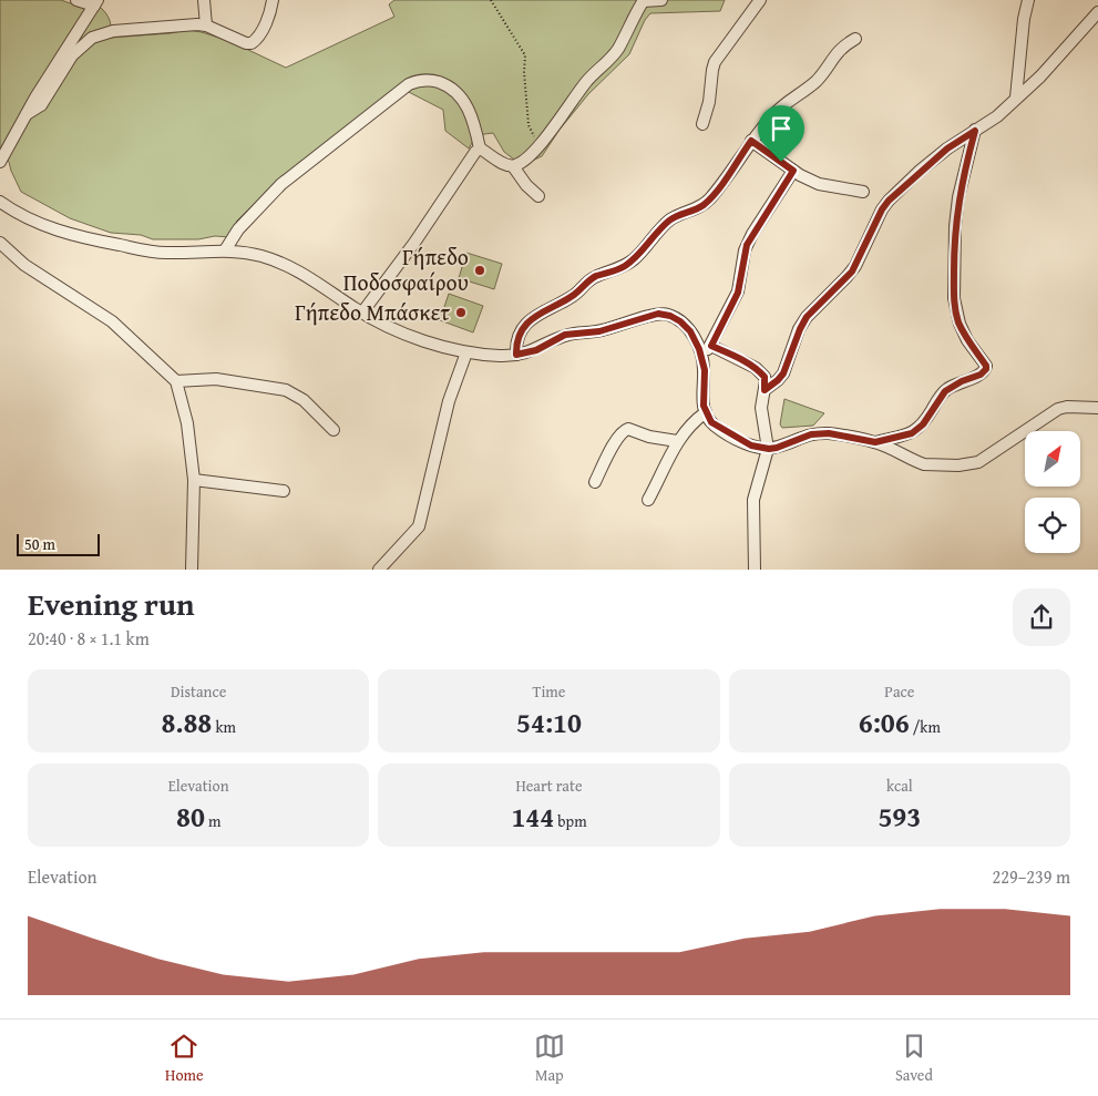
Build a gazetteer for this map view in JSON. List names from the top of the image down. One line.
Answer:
{"places":["Γήπεδο Ποδοσφαίρου","Γήπεδο Μπάσκετ"],"scale_bar":"50 m","north":"top right","page":{"scale":"50 m","heading":["Evening run","20:40 · 8 × 1.1 km"],"stats":[["Distance","8.88 km"],["Time","54:10"],["Pace","6:06 /km"],["Elevation","80 m"],["Heart rate","144 bpm"],["kcal","593"]],"chart":["Elevation","229–239 m"],"tabs":["Home","Map","Saved"]}}
